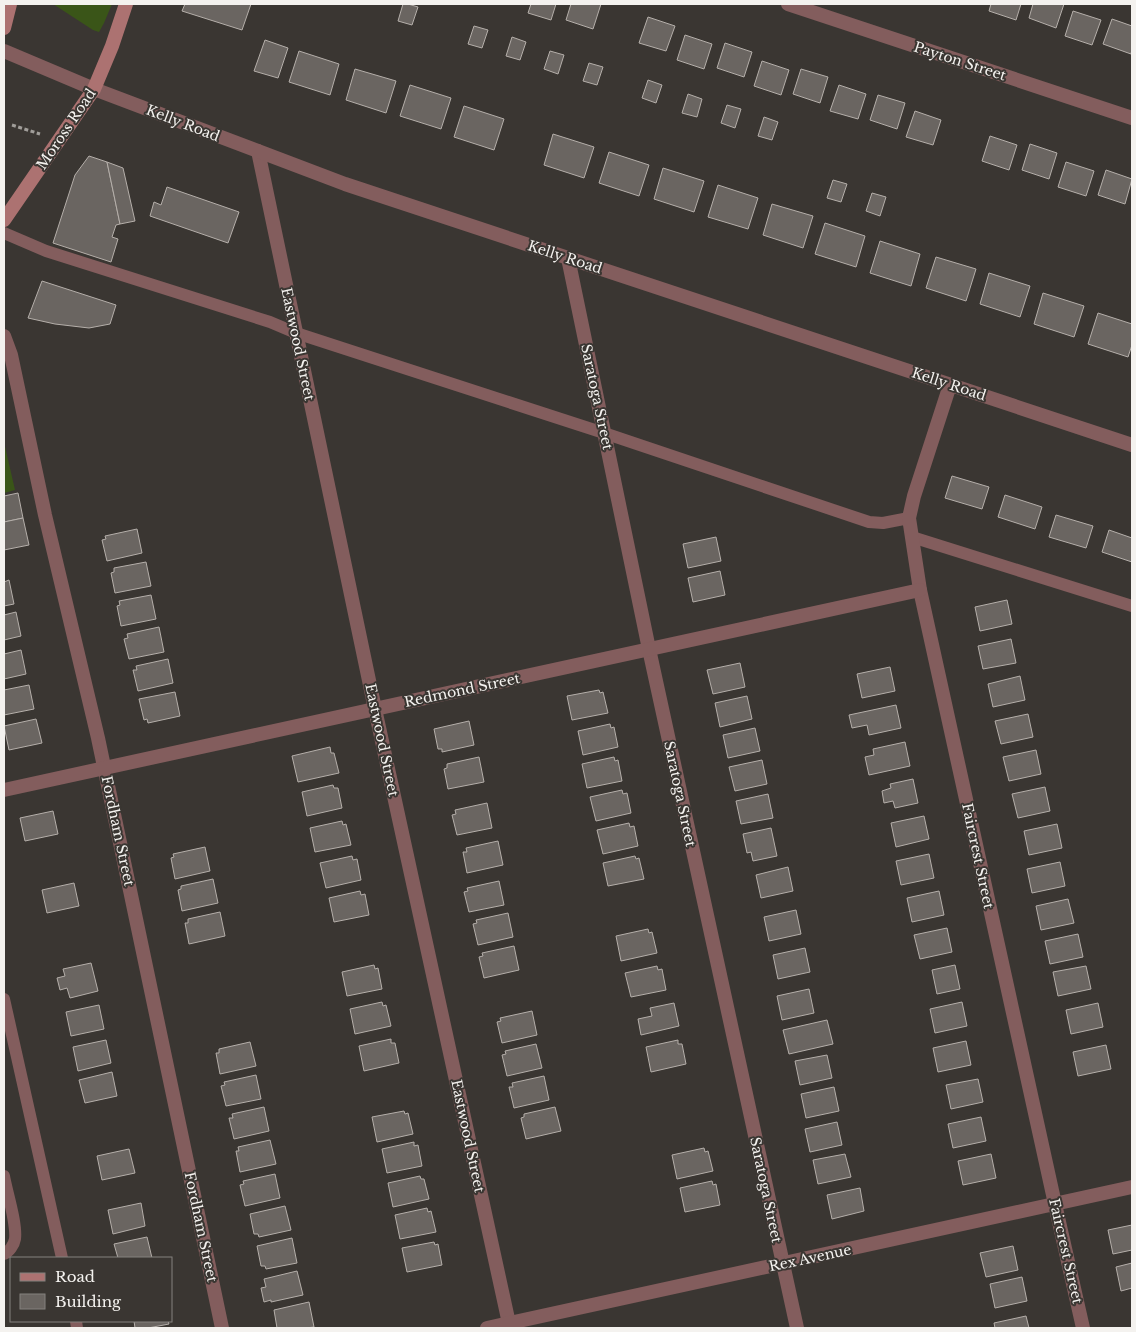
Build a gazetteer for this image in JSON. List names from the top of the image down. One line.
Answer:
{"streets":{"main road":["Moross Road"],"street":["Payton Street","Kelly Road","Eastwood Street","Saratoga Street","Redmond Street","Fordham Street","Faircrest Street","Rex Avenue"]},"crossings":[["Kelly Road","Moross Road"],["Kelly Road","Eastwood Street"],["Kelly Road","Saratoga Street"],["Kelly Road","Faircrest Street"],["Eastwood Street","Redmond Street"],["Eastwood Street","Rex Avenue"],["Saratoga Street","Redmond Street"],["Saratoga Street","Rex Avenue"],["Redmond Street","Fordham Street"],["Redmond Street","Faircrest Street"],["Faircrest Street","Rex Avenue"]],"legend":["Road","Building"]}
